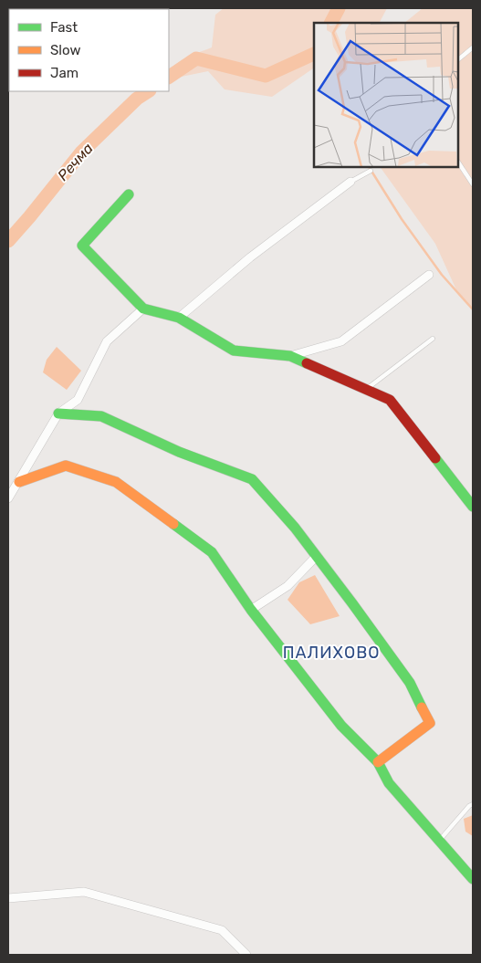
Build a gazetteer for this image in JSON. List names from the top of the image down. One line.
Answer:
{"districts":["ПАЛИХОВО"],"water":["Речма"],"legend":["Fast","Slow","Jam"]}
